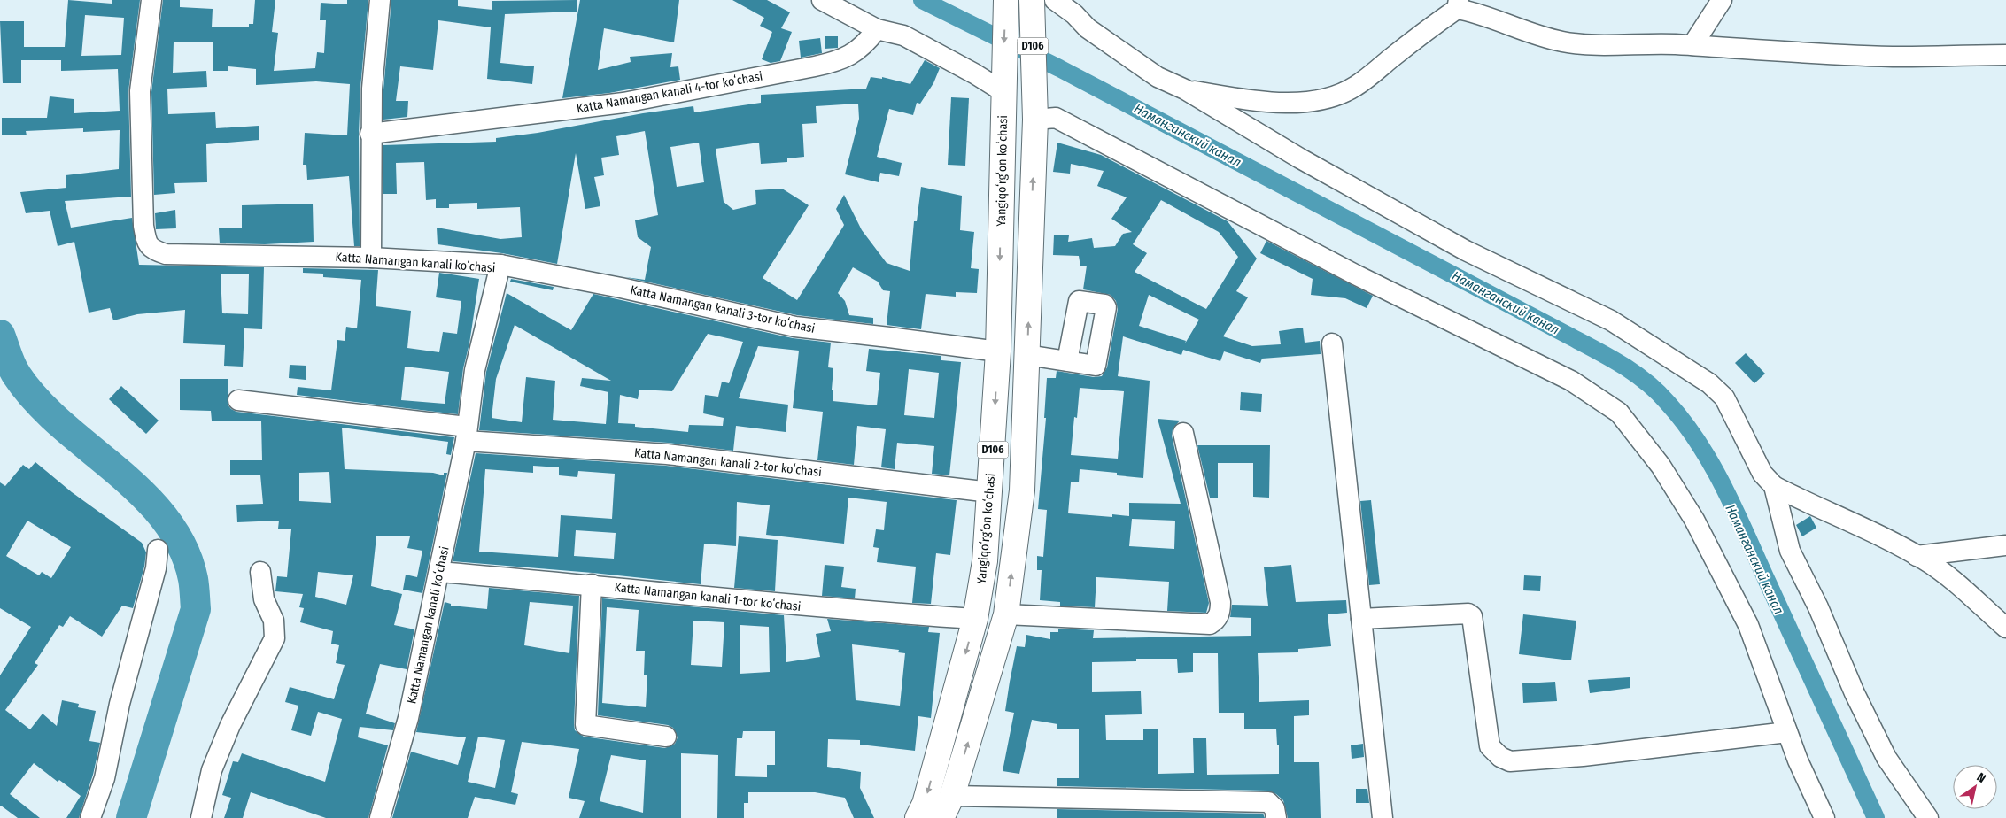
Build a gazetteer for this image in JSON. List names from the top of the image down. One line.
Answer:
{"streets":{"main road":["D106","Yangiqoʻrgʻon koʻchasi"],"street":["Katta Namangan kanali 4-tor koʻchasi","Katta Namangan kanali koʻchasi","Katta Namangan kanali 3-tor koʻchasi","Katta Namangan kanali 2-tor koʻchasi","Katta Namangan kanali 1-tor koʻchasi"]},"crossings":[["D106","Yangiqoʻrgʻon koʻchasi"],["Yangiqoʻrgʻon koʻchasi","Katta Namangan kanali 3-tor koʻchasi"],["Yangiqoʻrgʻon koʻchasi","Katta Namangan kanali 2-tor koʻchasi"],["Yangiqoʻrgʻon koʻchasi","Katta Namangan kanali 1-tor koʻchasi"],["Katta Namangan kanali koʻchasi","Katta Namangan kanali 3-tor koʻchasi"],["Katta Namangan kanali koʻchasi","Katta Namangan kanali 2-tor koʻchasi"],["Katta Namangan kanali koʻchasi","Katta Namangan kanali 1-tor koʻchasi"]],"water":["Наманганский канал"],"north":"top right"}
